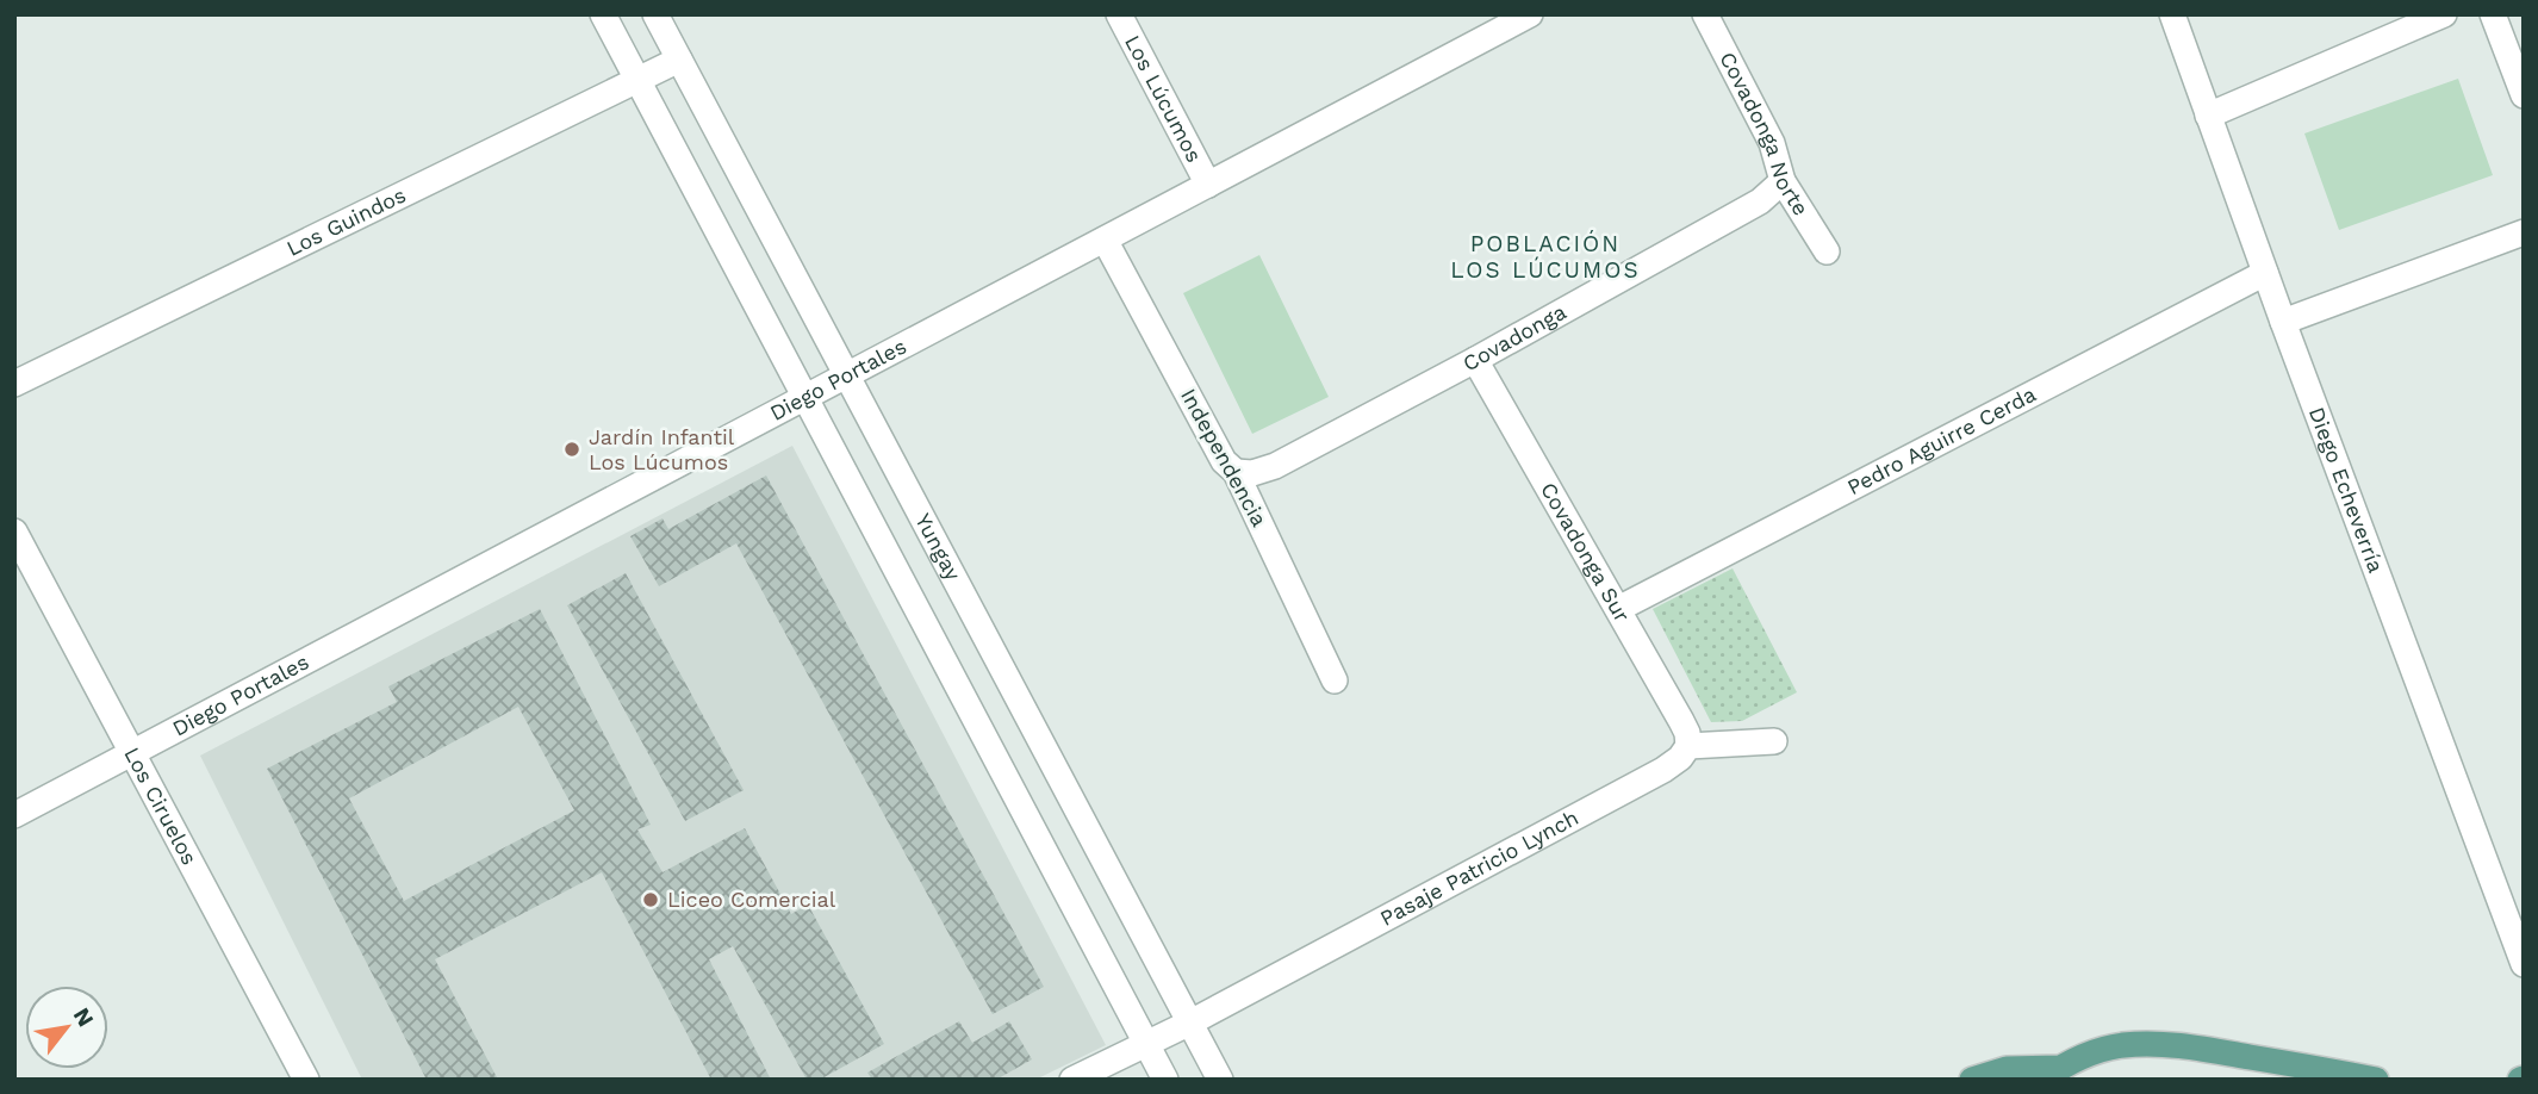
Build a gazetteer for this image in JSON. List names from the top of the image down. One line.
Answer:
{"streets":{"street":["Los Lúcumos","Covadonga Norte","Los Guindos","Covadonga","Diego Portales","Pedro Aguirre Cerda","Independencia","Diego Echeverría","Yungay","Covadonga Sur","Los Ciruelos","Pasaje Patricio Lynch"]},"crossings":[["Los Lúcumos","Diego Portales"],["Covadonga Norte","Covadonga"],["Los Guindos","Yungay"],["Covadonga","Independencia"],["Covadonga","Covadonga Sur"],["Diego Portales","Independencia"],["Diego Portales","Yungay"],["Diego Portales","Los Ciruelos"],["Pedro Aguirre Cerda","Diego Echeverría"],["Pedro Aguirre Cerda","Covadonga Sur"],["Yungay","Pasaje Patricio Lynch"],["Covadonga Sur","Pasaje Patricio Lynch"]],"districts":["POBLACIÓN LOS LÚCUMOS"],"places":["Jardín Infantil Los Lúcumos","Liceo Comercial"],"north":"top right"}
